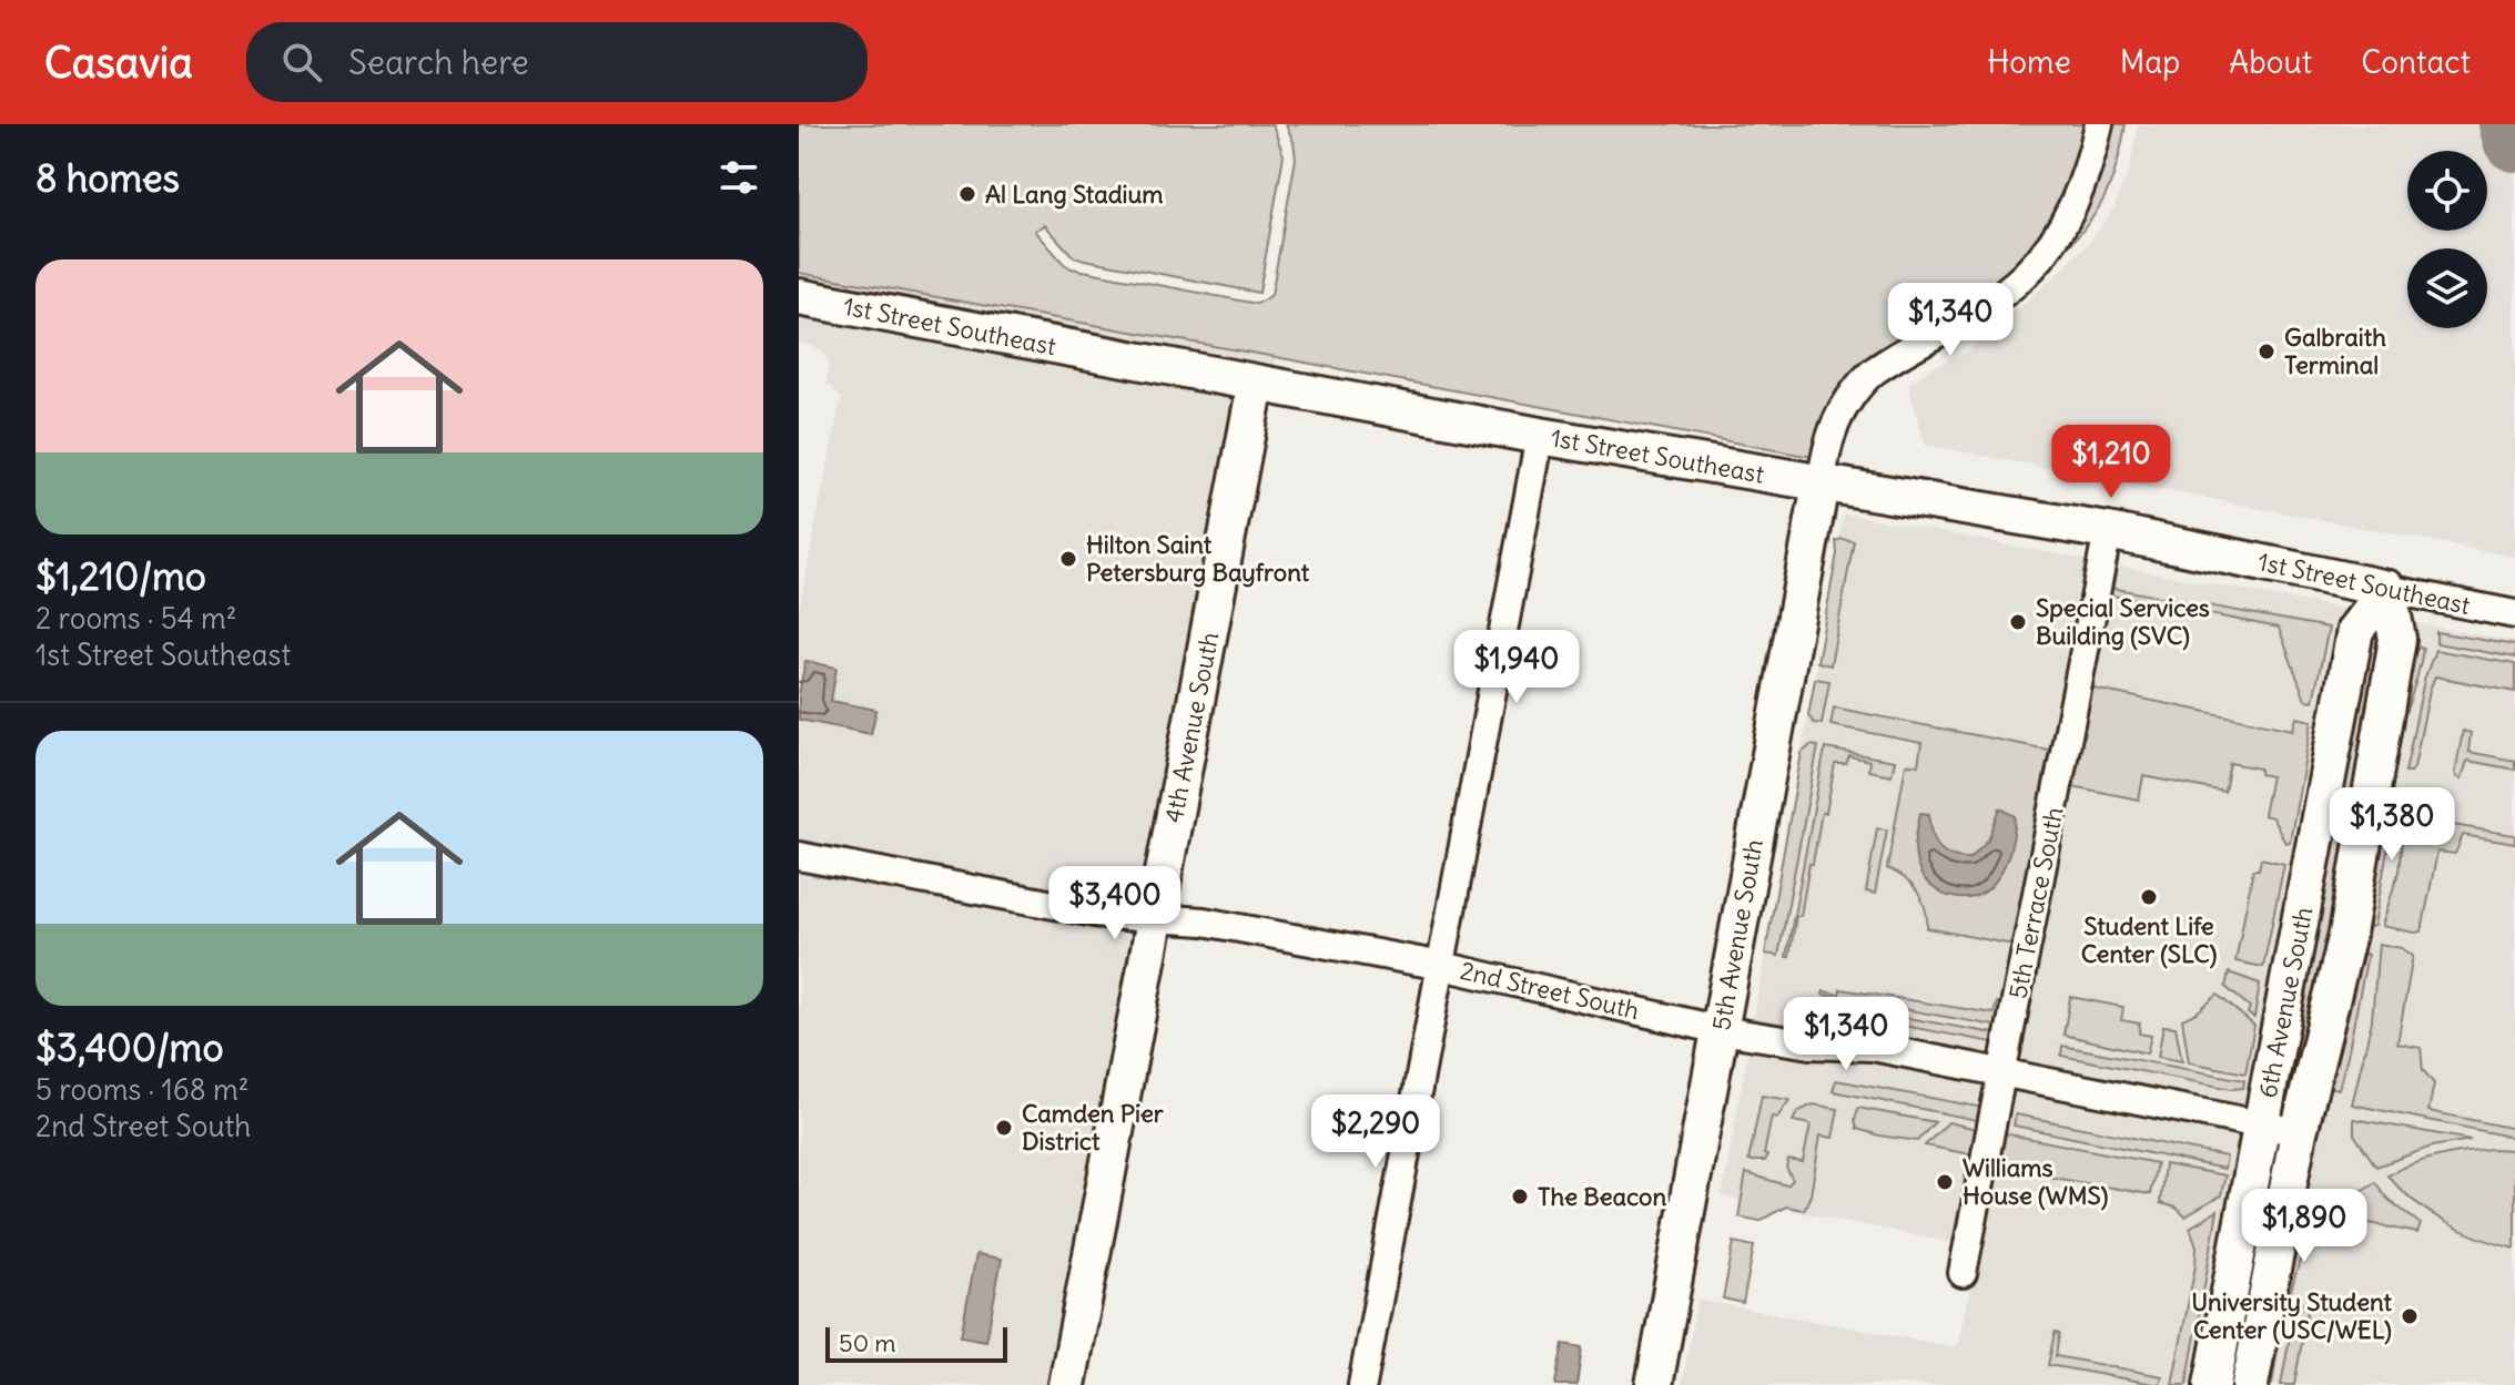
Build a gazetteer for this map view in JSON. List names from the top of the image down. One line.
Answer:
{"streets":{"street":["1st Street Southeast","4th Avenue South","5th Terrace South","5th Avenue South","2nd Street South","6th Avenue South"]},"crossings":[["1st Street Southeast","4th Avenue South"],["1st Street Southeast","5th Terrace South"],["1st Street Southeast","5th Avenue South"],["1st Street Southeast","6th Avenue South"],["4th Avenue South","2nd Street South"],["5th Terrace South","2nd Street South"],["5th Avenue South","2nd Street South"],["2nd Street South","6th Avenue South"]],"places":["Al Lang Stadium","Galbraith Terminal","Hilton Saint Petersburg Bayfront","Special Services Building (SVC)","Student Life Center (SLC)","Camden Pier District","Williams House (WMS)","The Beacon","University Student Center (USC/WEL)"],"scale_bar":"50 m","page":{"header":"Casavia","search":"Search here","nav":["Home","Map","About","Contact"],"heading":"8 homes","list":[{"name":"$1,210/mo","note":"2 rooms · 54 m² · 1st Street Southeast"},{"name":"$3,400/mo","note":"5 rooms · 168 m² · 2nd Street South"}],"price":["$1,340","$1,210","$1,940","$1,380","$3,400","$1,340","$2,290","$1,890"],"scale":"50 m"}}
